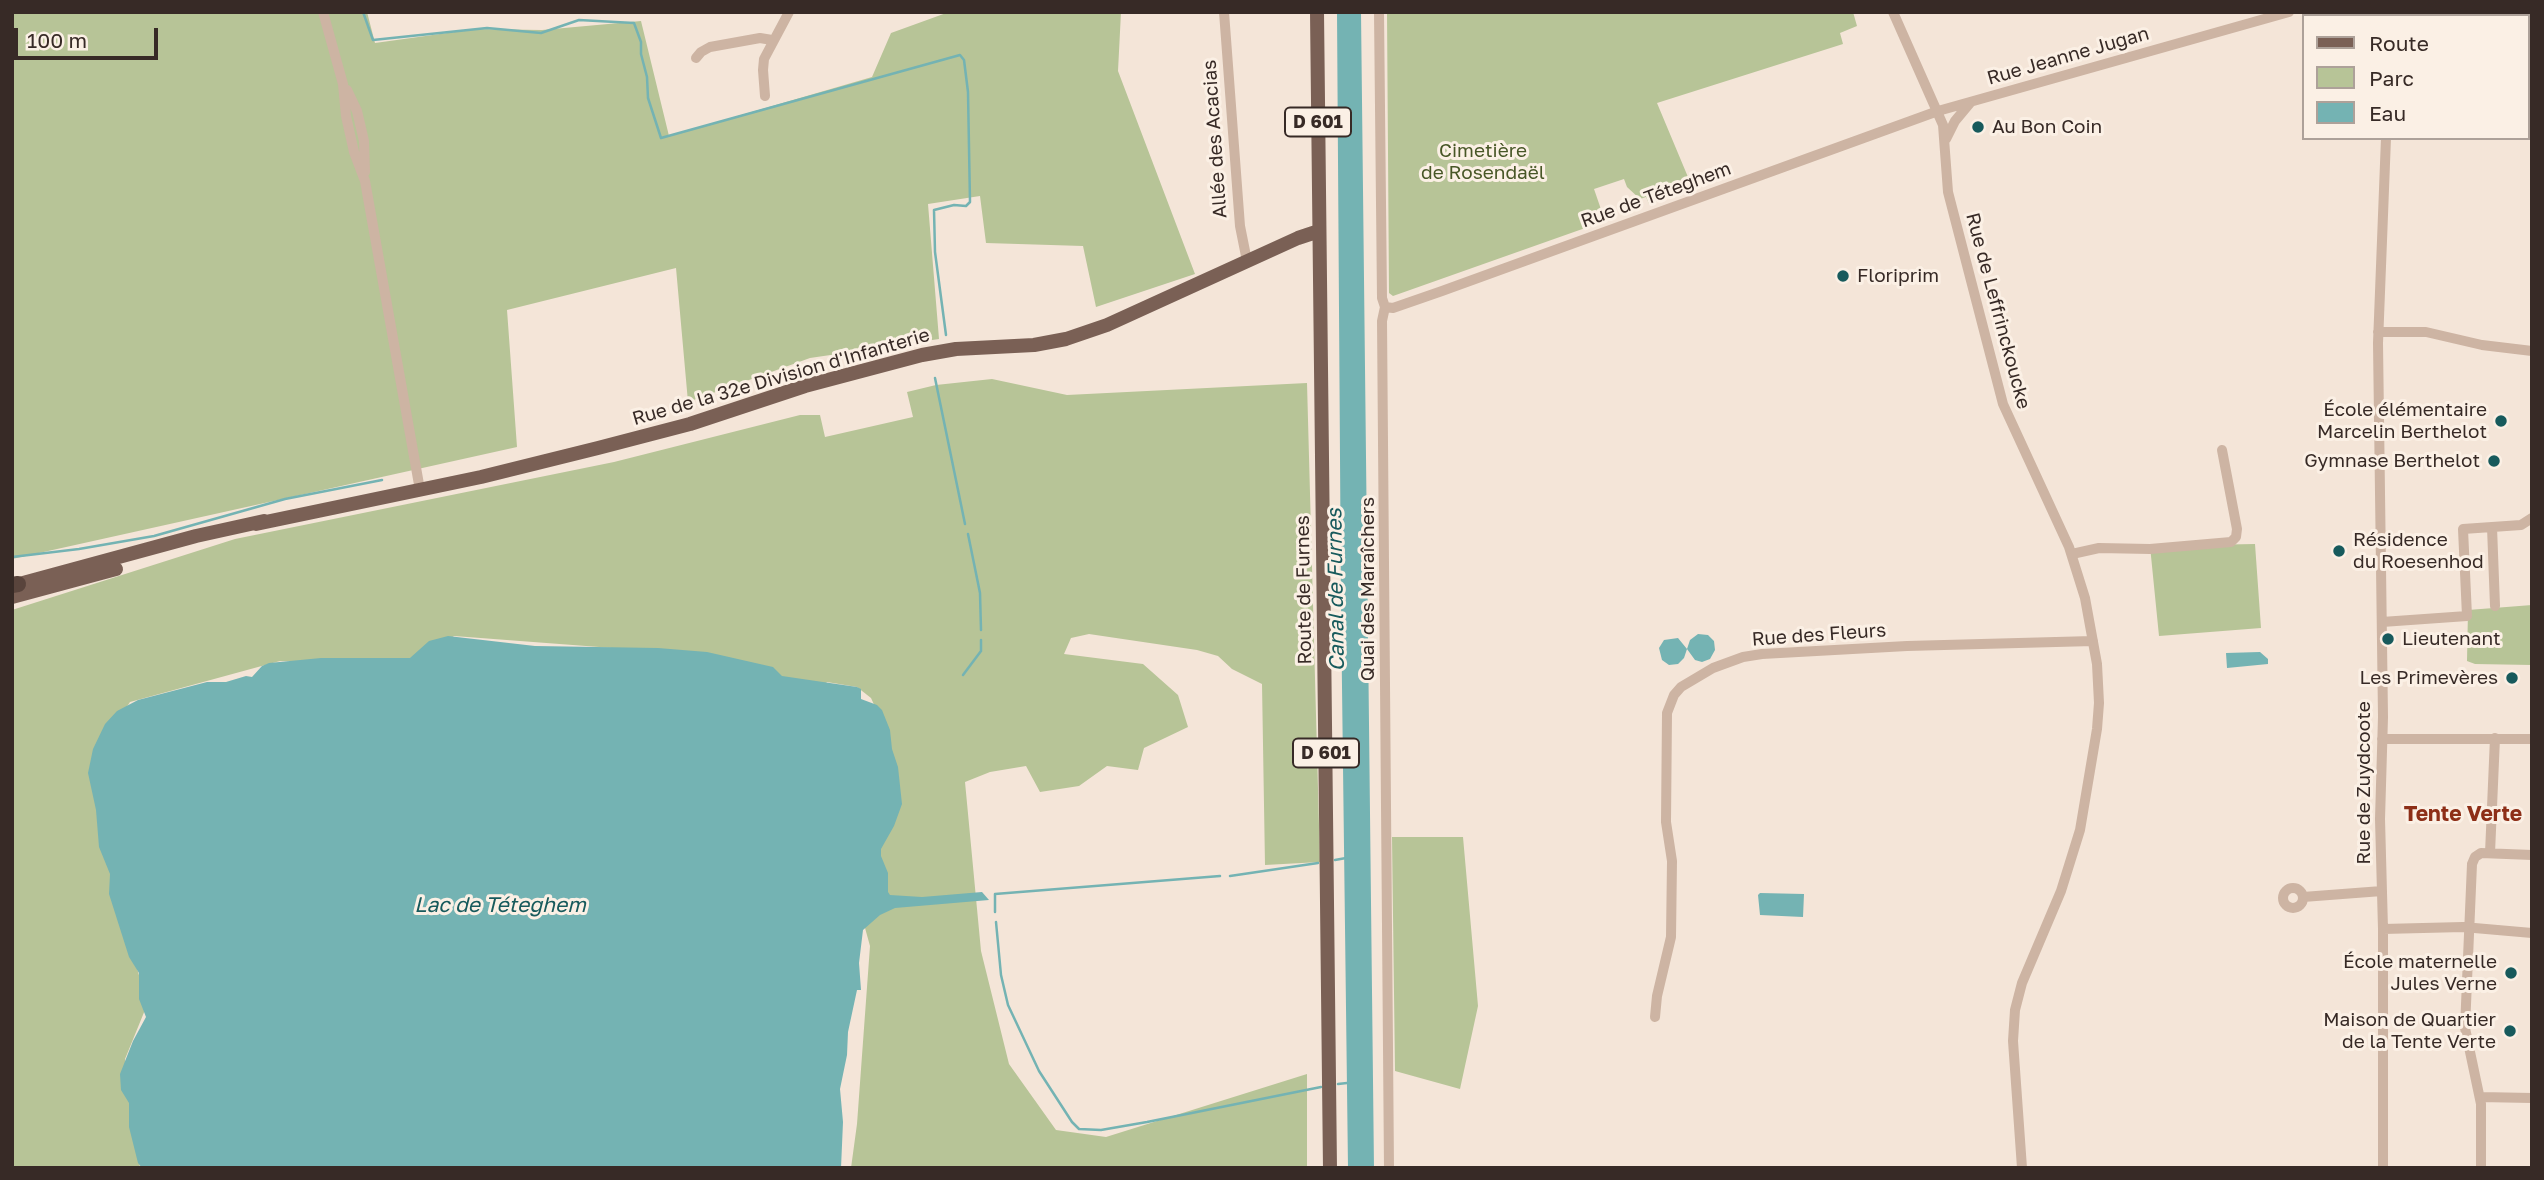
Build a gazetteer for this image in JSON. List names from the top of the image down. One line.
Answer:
{"streets":{"main road":["D 601","Rue de la 32e Division d'Infanterie","Route de Furnes"],"street":["Rue Jeanne Jugan","Allée des Acacias","Rue de Téteghem","Rue de Leffrinckoucke","Quai des Maraîchers","Rue des Fleurs","Rue de Zuydcoote"]},"crossings":[["Rue Jeanne Jugan","Rue de Téteghem"],["Rue Jeanne Jugan","Rue de Leffrinckoucke"],["Allée des Acacias","Rue de la 32e Division d'Infanterie"],["Rue de Téteghem","Rue de Leffrinckoucke"],["Rue de Téteghem","Quai des Maraîchers"],["Rue de Leffrinckoucke","Rue des Fleurs"],["Rue de la 32e Division d'Infanterie","Route de Furnes"]],"districts":["Tente Verte"],"water":["Canal de Furnes","Lac de Téteghem"],"parks":["Cimetière de Rosendaël"],"places":["Au Bon Coin","Floriprim","École élémentaire Marcelin Berthelot","Gymnase Berthelot","Résidence du Roesenhod","Lieutenant","Les Primevères","École maternelle Jules Verne","Maison de Quartier de la Tente Verte"],"legend":["Route","Parc","Eau"],"scale_bar":"100 m"}
